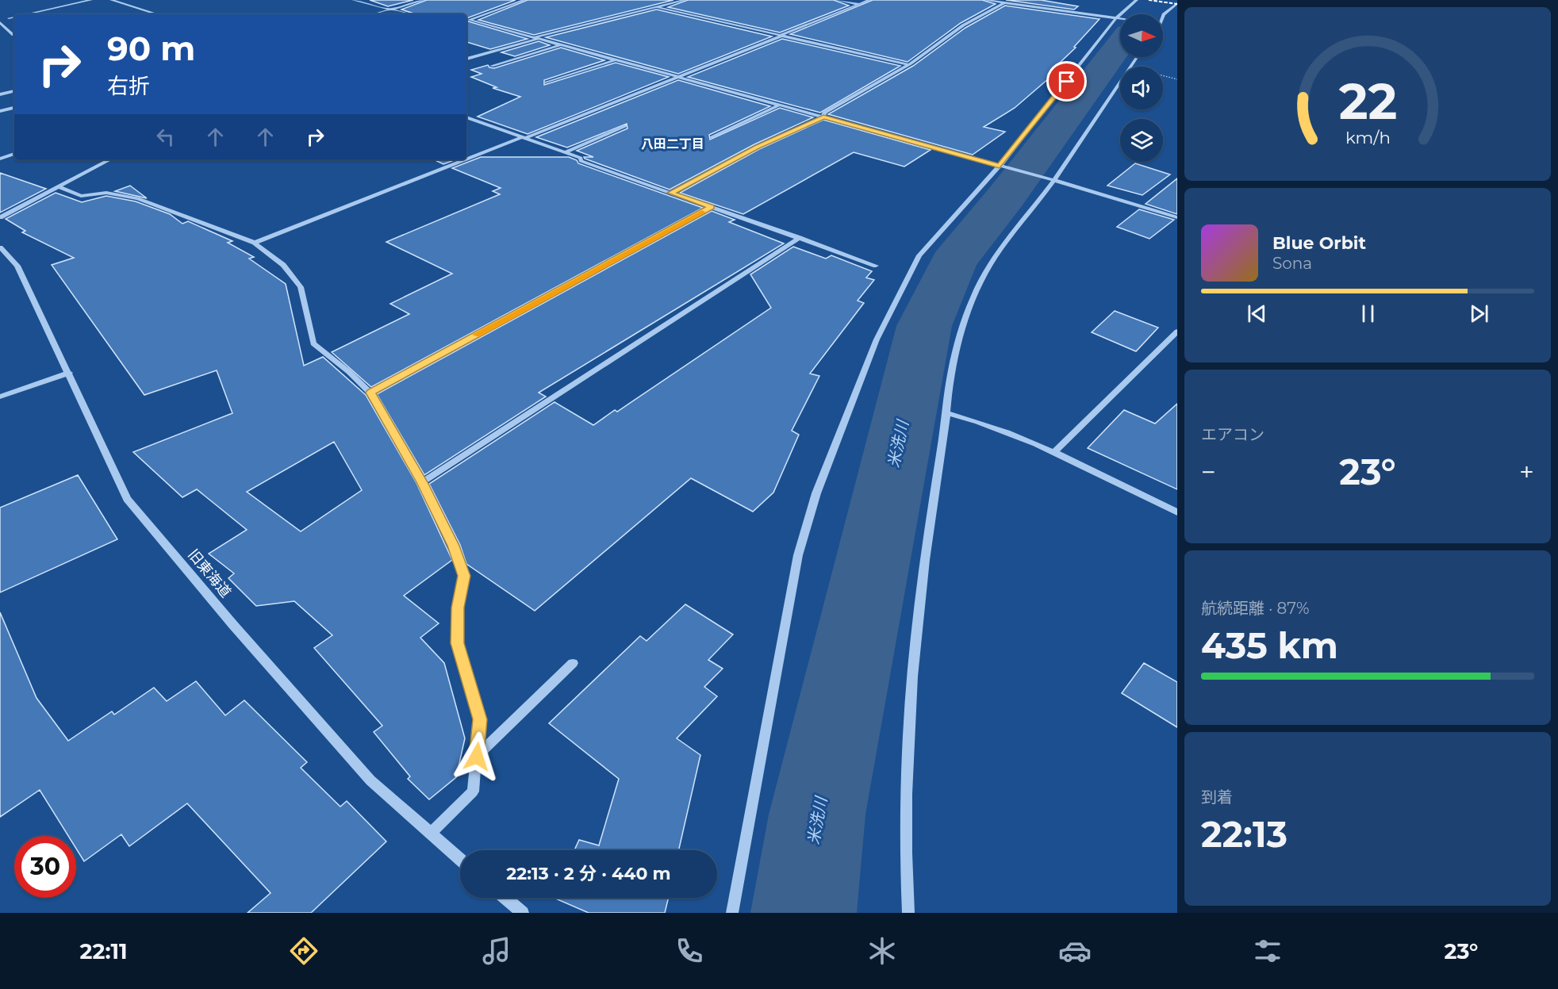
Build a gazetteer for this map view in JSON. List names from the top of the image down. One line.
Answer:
{"streets":{"street":["旧東海道"]},"districts":["八田二丁目"],"water":["米洗川"],"north":"right","page":{"turn":["90 m","右折"],"song":["Blue Orbit","Sona"],"tile":["エアコン",["航続距離 · 87%","435 km"],["到着","22:13"]],"heat":["−","23°","+"],"limit":"30","trip":"22:13 · 2 分 · 440 m","tabs":["22:11","23°"],"gauge":["22","km/h"]}}
